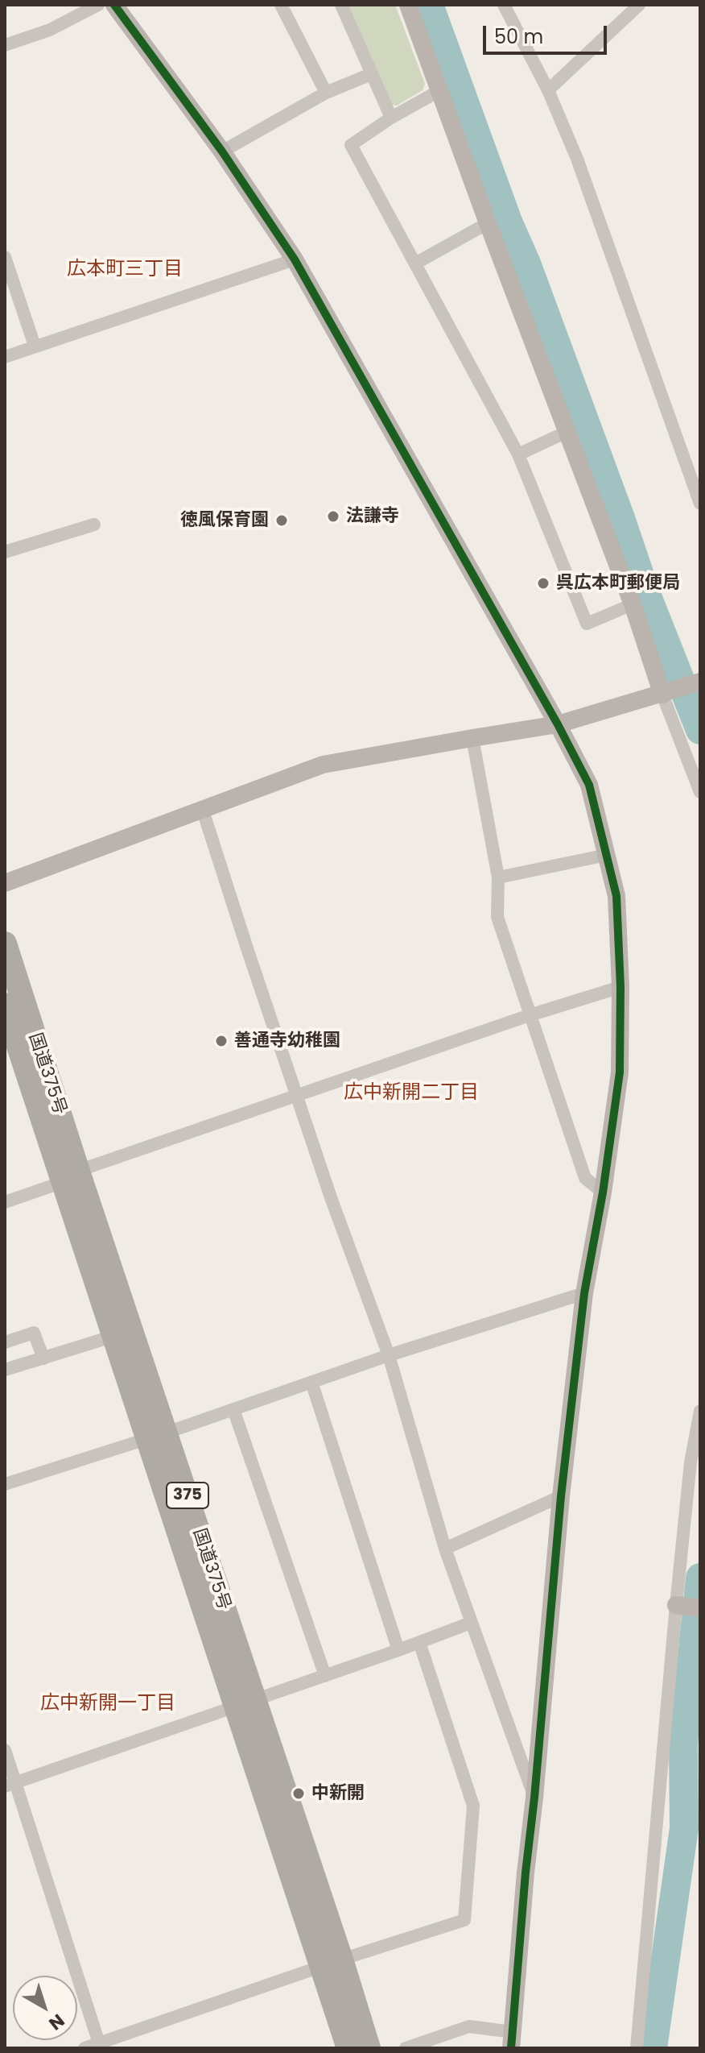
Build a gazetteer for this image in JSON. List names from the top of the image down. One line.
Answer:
{"streets":{"highway":["国道375号","375"]},"districts":["広本町三丁目","広中新開二丁目","広中新開一丁目"],"places":["法謙寺","徳風保育園","呉広本町郵便局","善通寺幼稚園","中新開"],"scale_bar":"50 m","north":"bottom right"}
